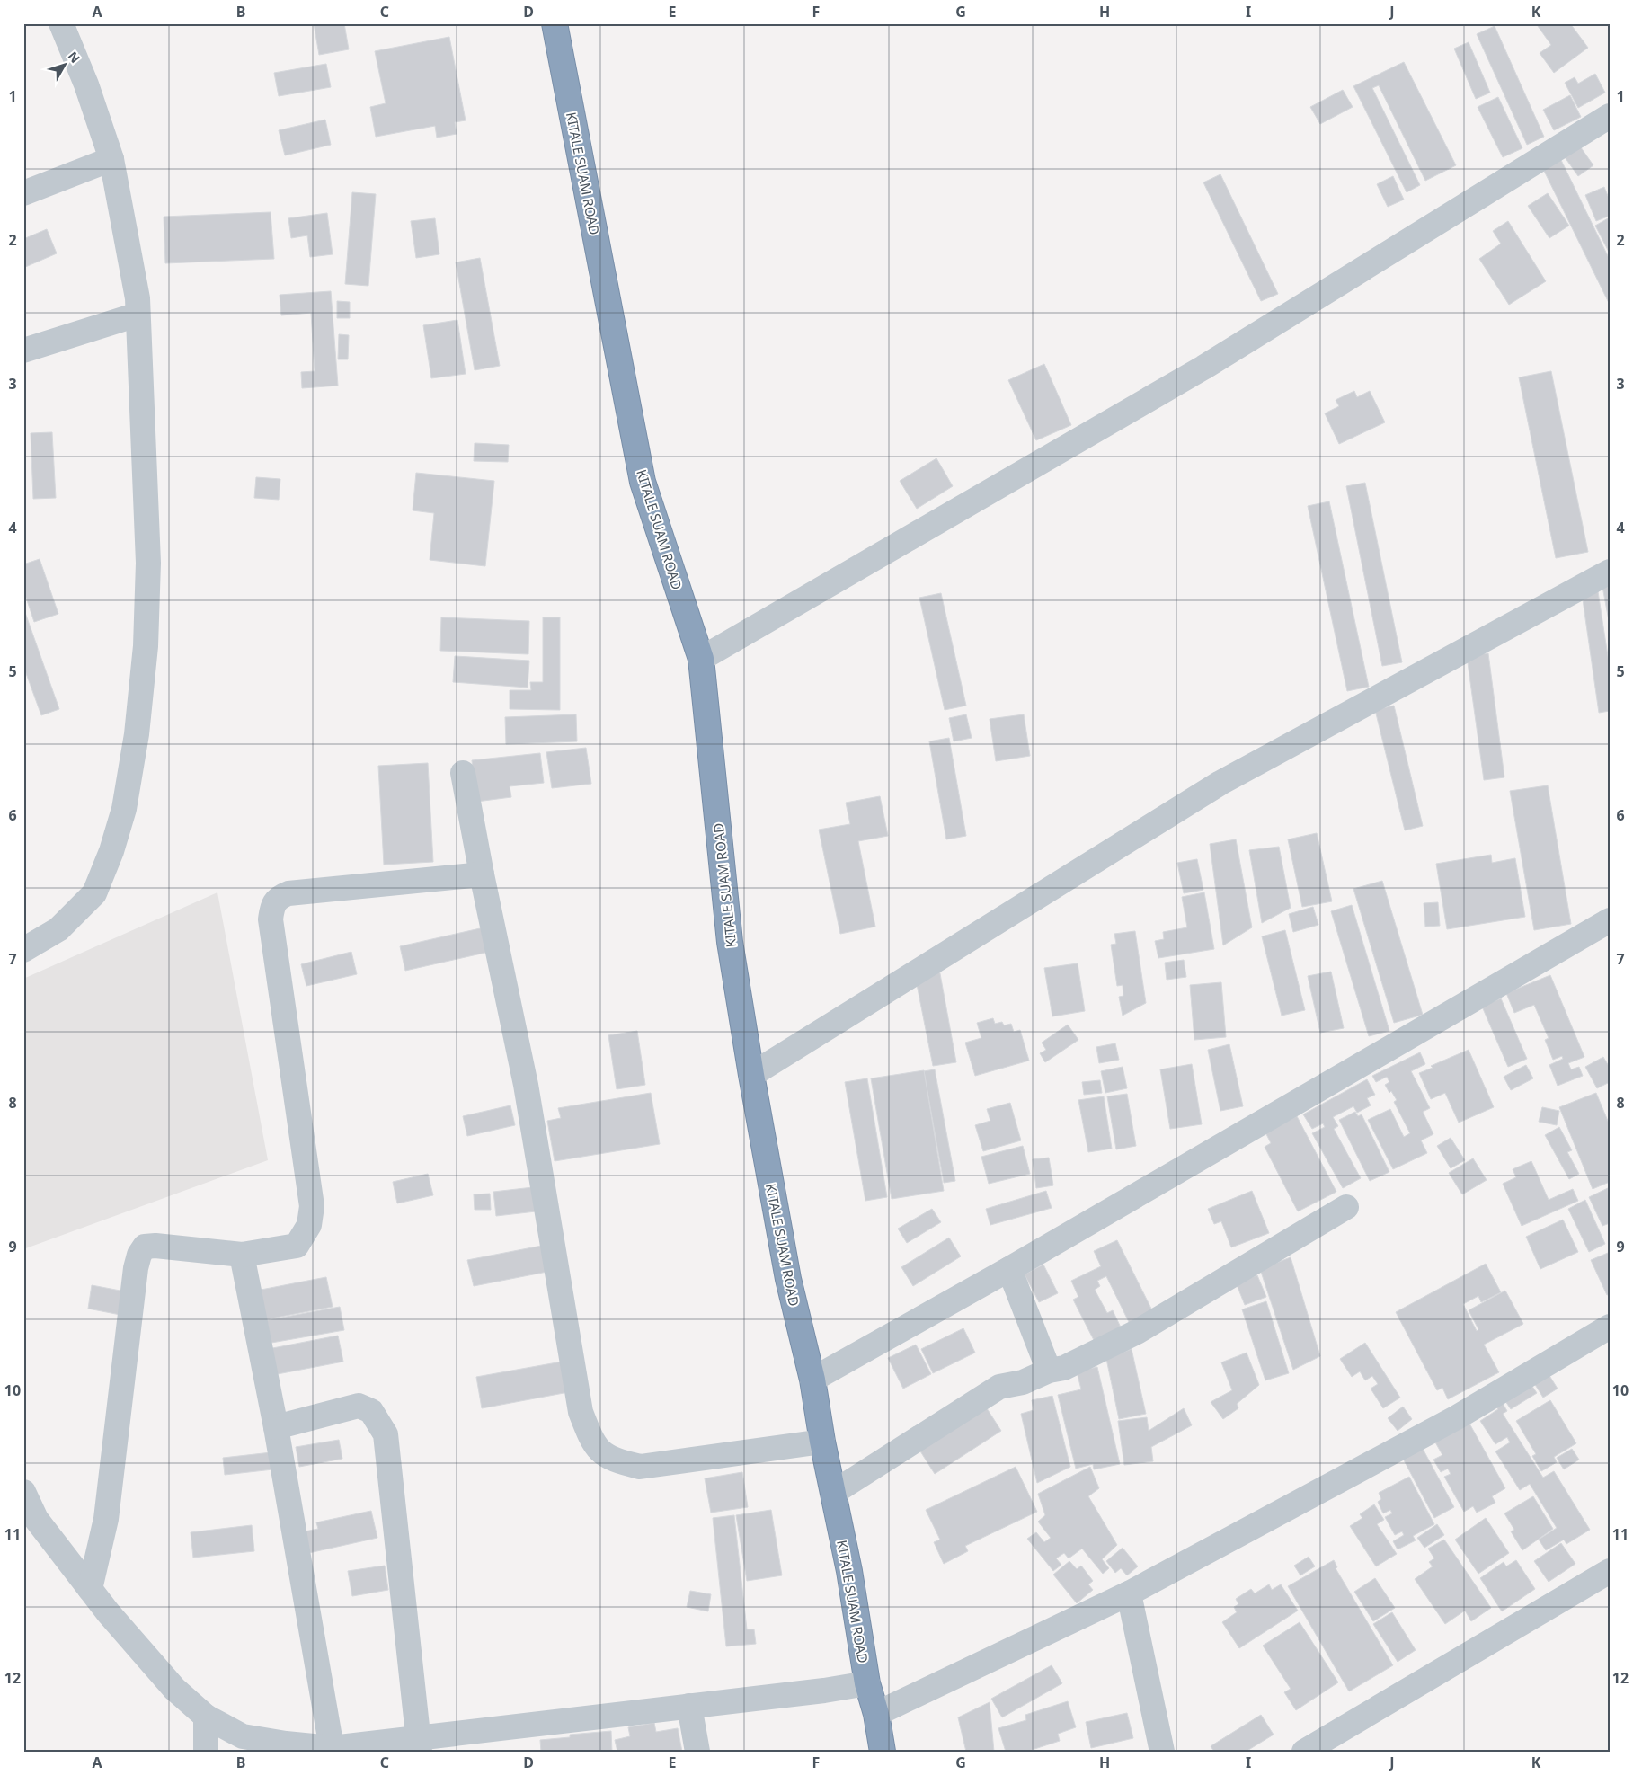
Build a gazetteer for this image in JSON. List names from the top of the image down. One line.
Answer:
{"streets":{"highway":["KITALE SUAM ROAD"]},"north":"top right","grid":{"columns":["A","B","C","D","E","F","G","H","I","J","K"],"rows":["1","2","3","4","5","6","7","8","9","10","11","12"]}}
